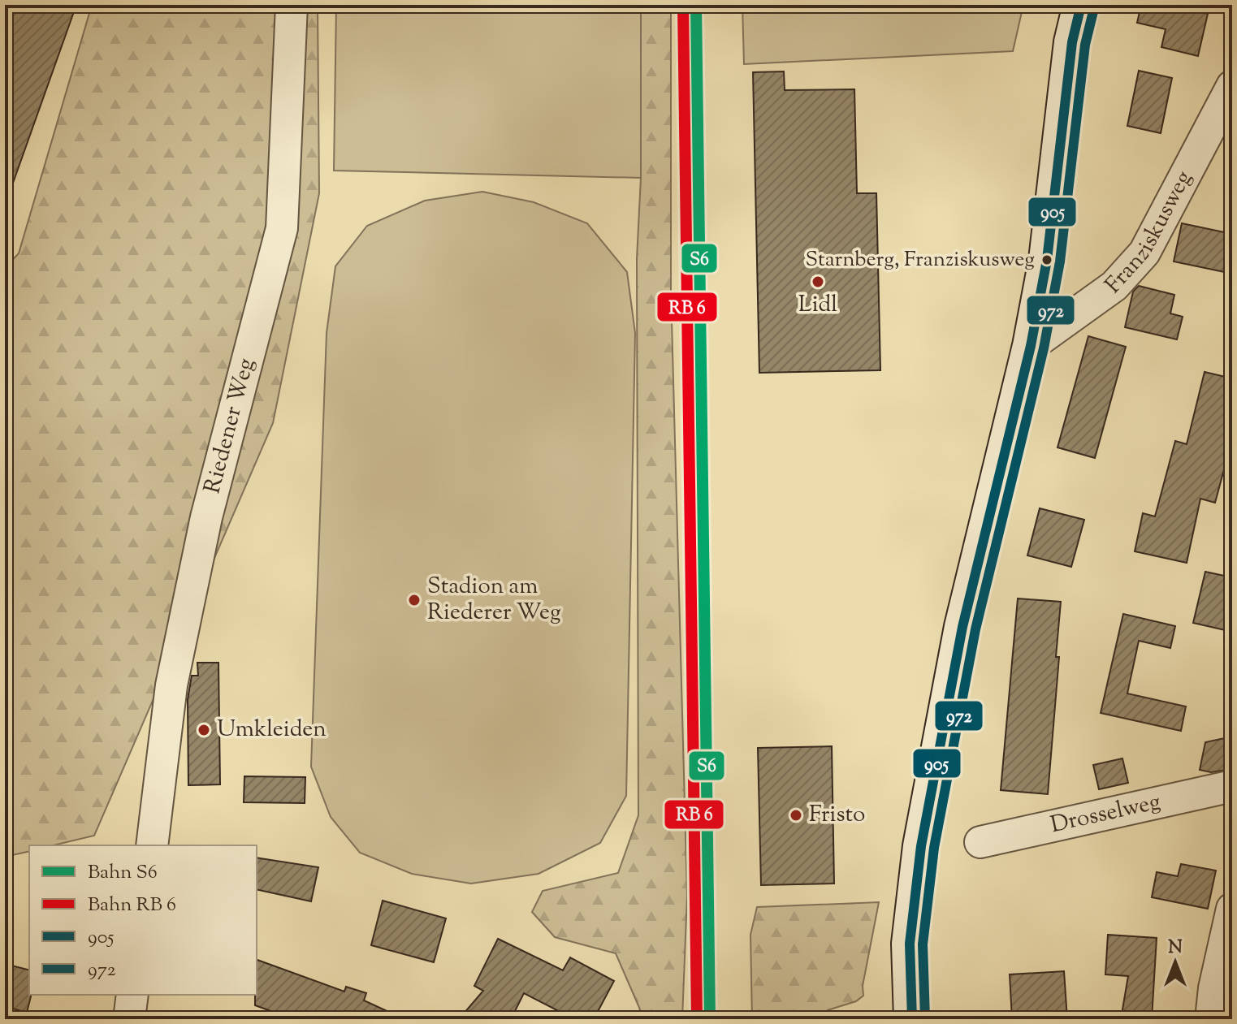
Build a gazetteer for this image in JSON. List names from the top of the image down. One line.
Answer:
{"streets":{"street":["Franziskusweg","Riedener Weg","Drosselweg"]},"places":["Starnberg, Franziskusweg","Lidl","Stadion am Riederer Weg","Umkleiden","Fristo"],"lines":["rail line S6","transit line 905","transit line 972"],"legend":["Bahn S6","Bahn RB 6","905","972"],"north":"top"}
